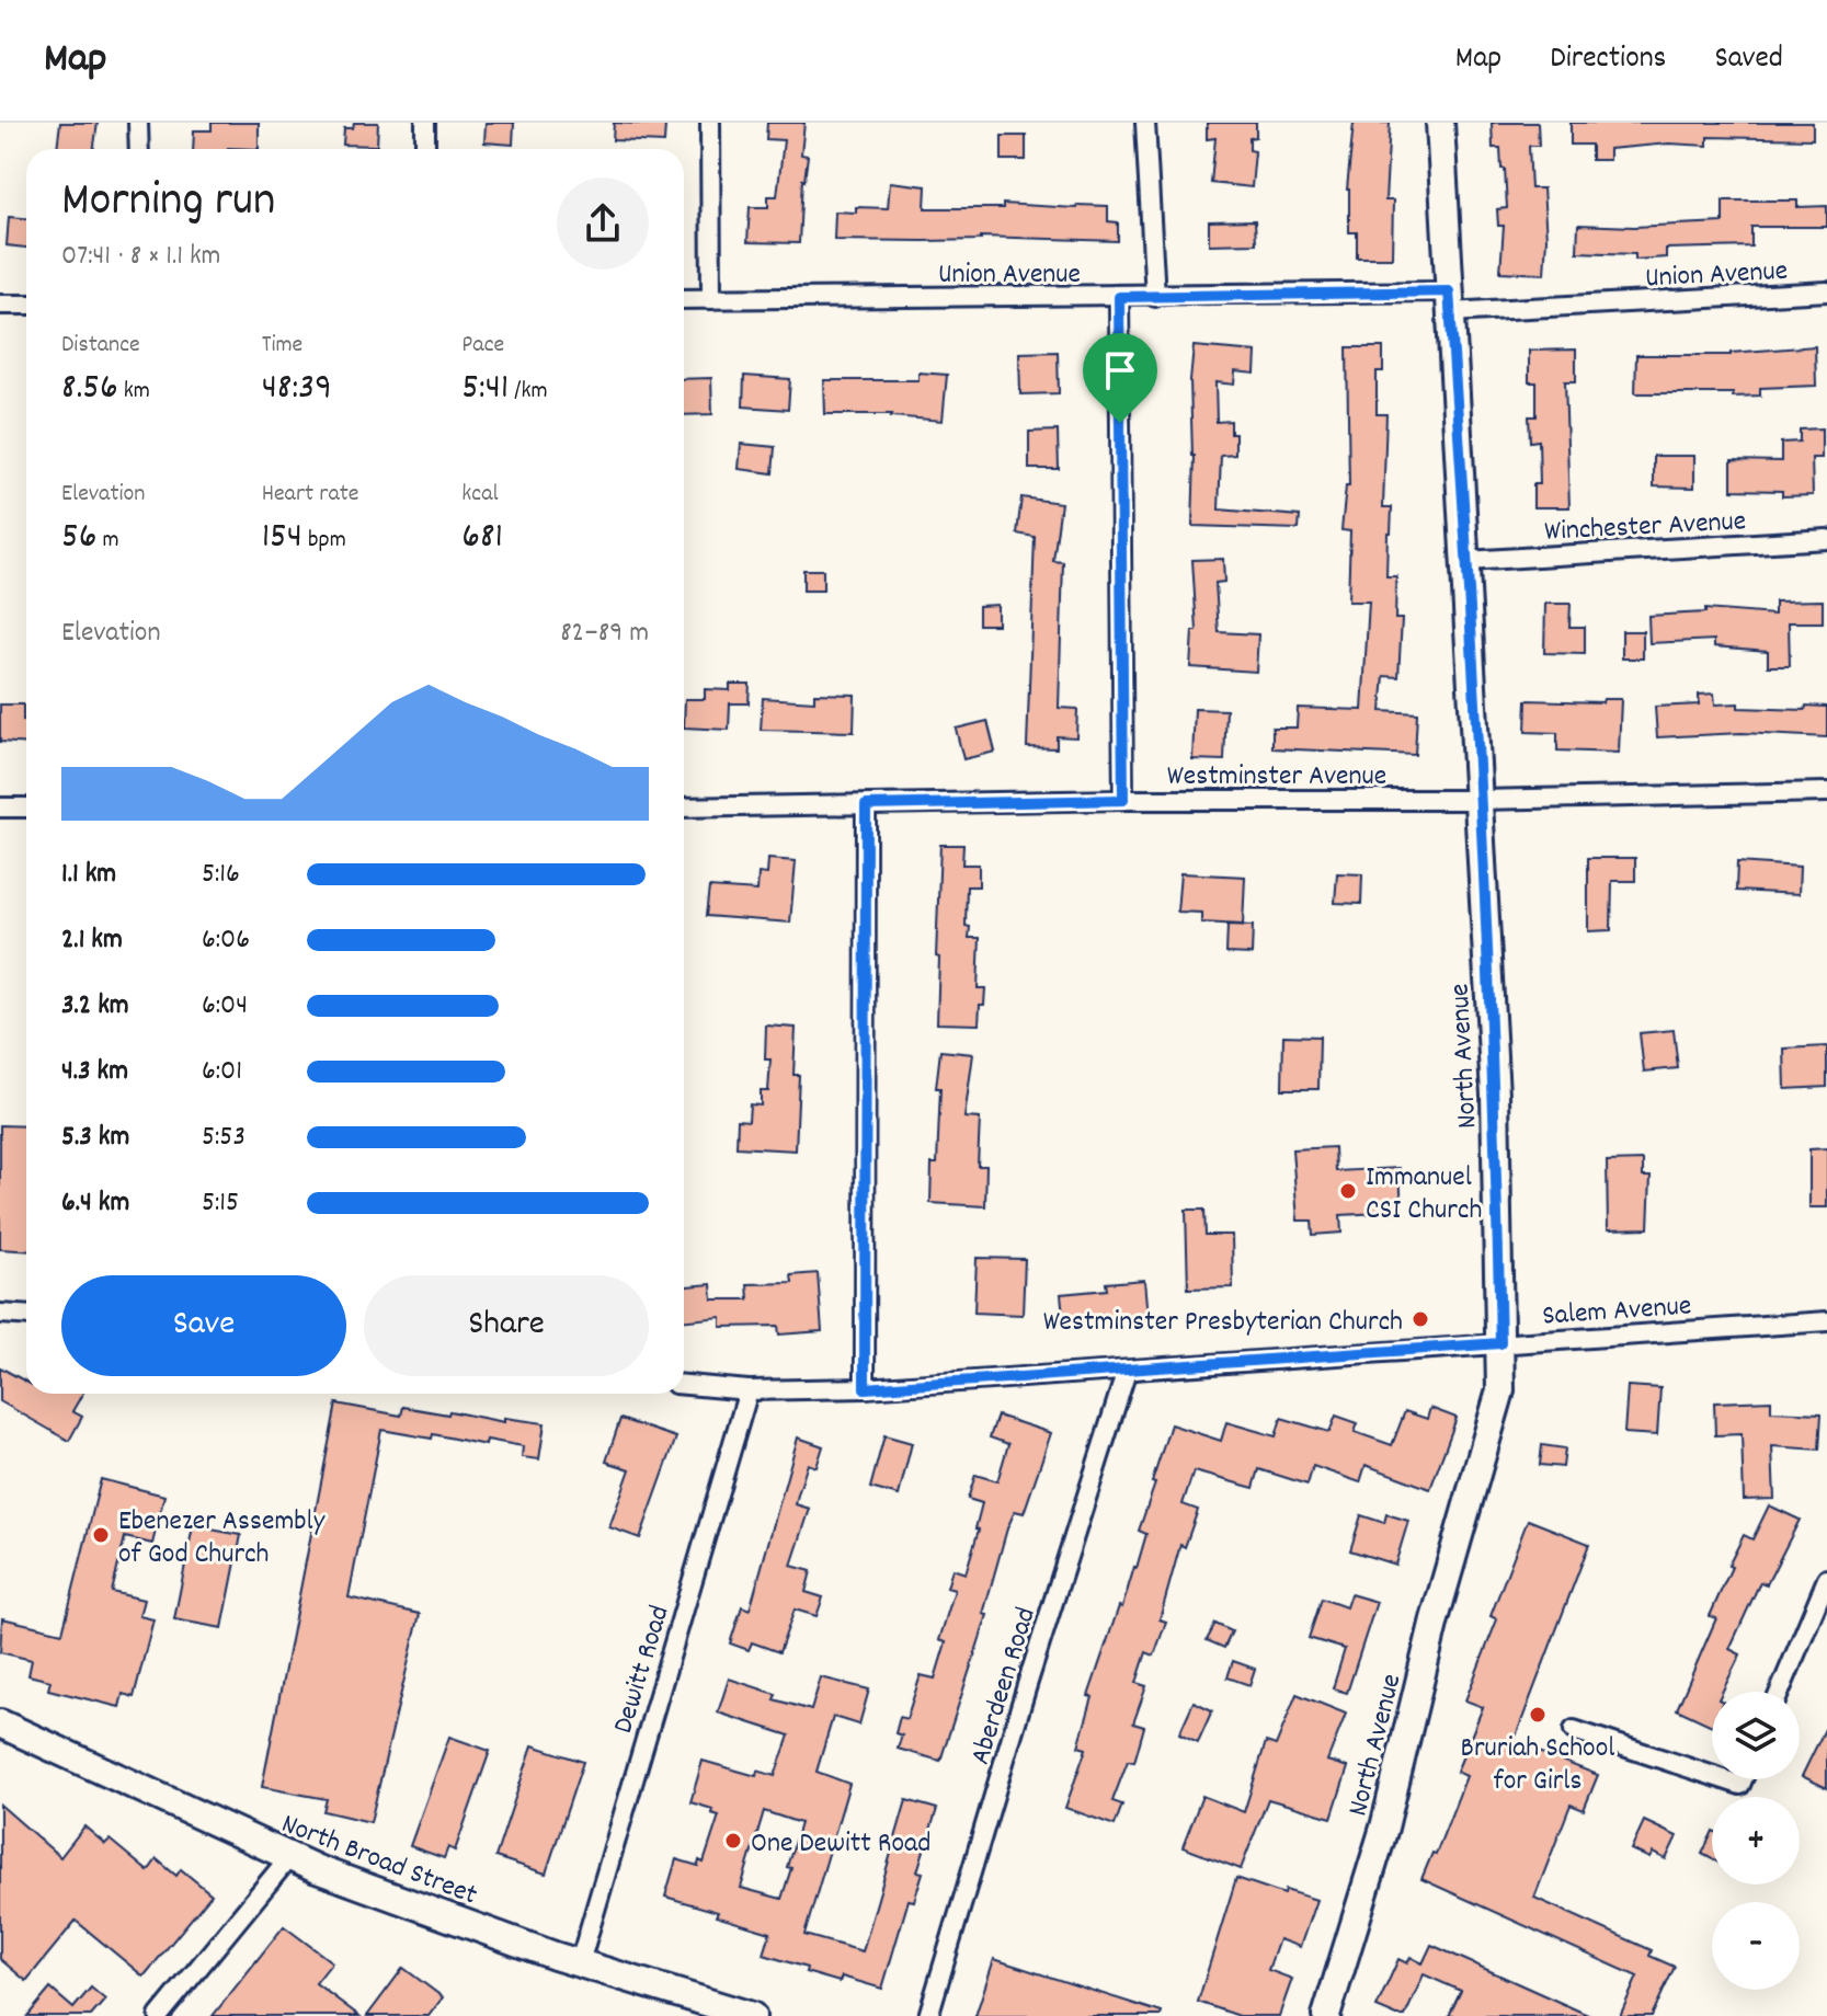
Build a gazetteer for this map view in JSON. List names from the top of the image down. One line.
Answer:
{"streets":{"main road":["North Avenue","North Broad Street"],"street":["Union Avenue","Winchester Avenue","Westminster Avenue","Salem Avenue","Dewitt Road","Aberdeen Road"]},"crossings":[["Union Avenue","North Avenue"],["Winchester Avenue","North Avenue"],["Westminster Avenue","North Avenue"],["North Avenue","Salem Avenue"],["Salem Avenue","Dewitt Road"],["Salem Avenue","Aberdeen Road"],["Dewitt Road","North Broad Street"]],"places":["Immanuel CSI Church","Westminster Presbyterian Church","Ebenezer Assembly of God Church","Bruriah School for Girls","One Dewitt Road"],"page":{"header":"Map","nav":["Map","Directions","Saved"],"heading":["Morning run","07:41 · 8 × 1.1 km"],"stats":[["Distance","8.56 km"],["Time","48:39"],["Pace","5:41 /km"],["Elevation","56 m"],["Heart rate","154 bpm"],["kcal","681"]],"chart":["Elevation","82–89 m"],"list":[{"name":"1.1 km","note":"5:16"},{"name":"2.1 km","note":"6:06"},{"name":"3.2 km","note":"6:04"},{"name":"4.3 km","note":"6:01"},{"name":"5.3 km","note":"5:53"},{"name":"6.4 km","note":"5:15"}],"buttons":["Save","Share"],"map_buttons":["+","−"]}}
